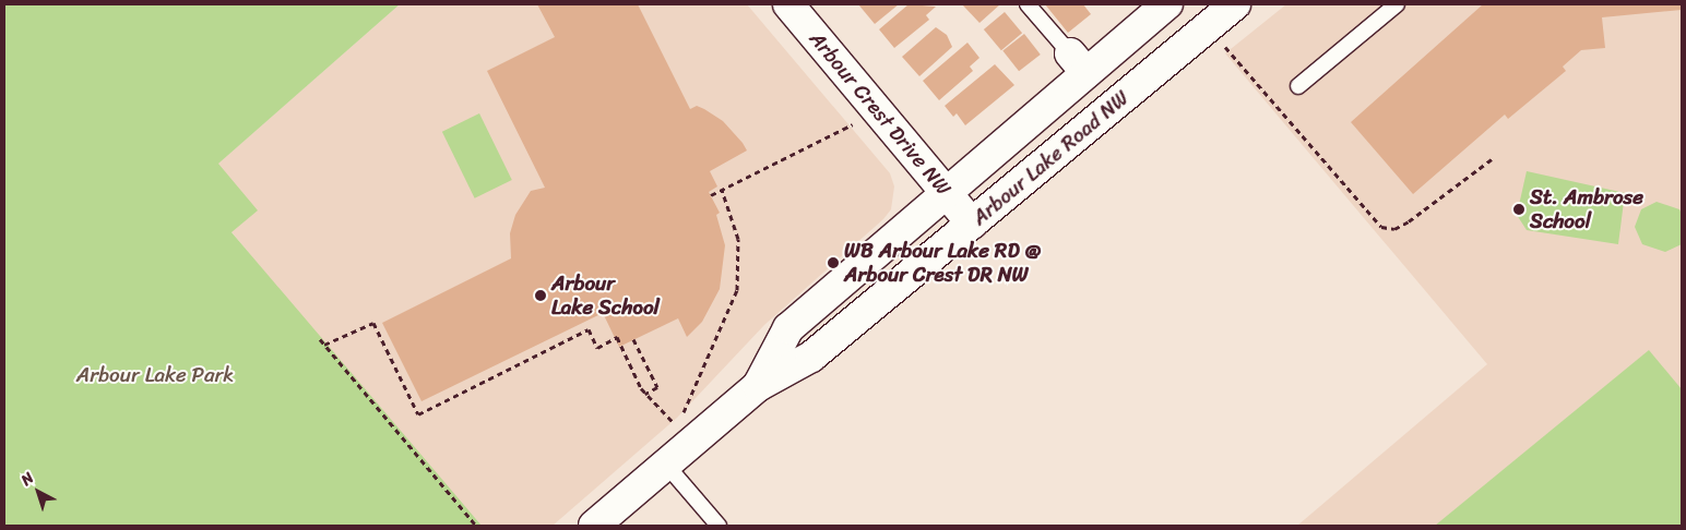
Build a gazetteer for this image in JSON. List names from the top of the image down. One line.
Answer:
{"streets":{"street":["Arbour Crest Drive NW","Arbour Lake Road NW"]},"crossings":[["Arbour Crest Drive NW","Arbour Lake Road NW"]],"parks":["Arbour Lake Park"],"places":["St. Ambrose School","WB Arbour Lake RD @ Arbour Crest DR NW","Arbour Lake School"],"north":"top left"}
